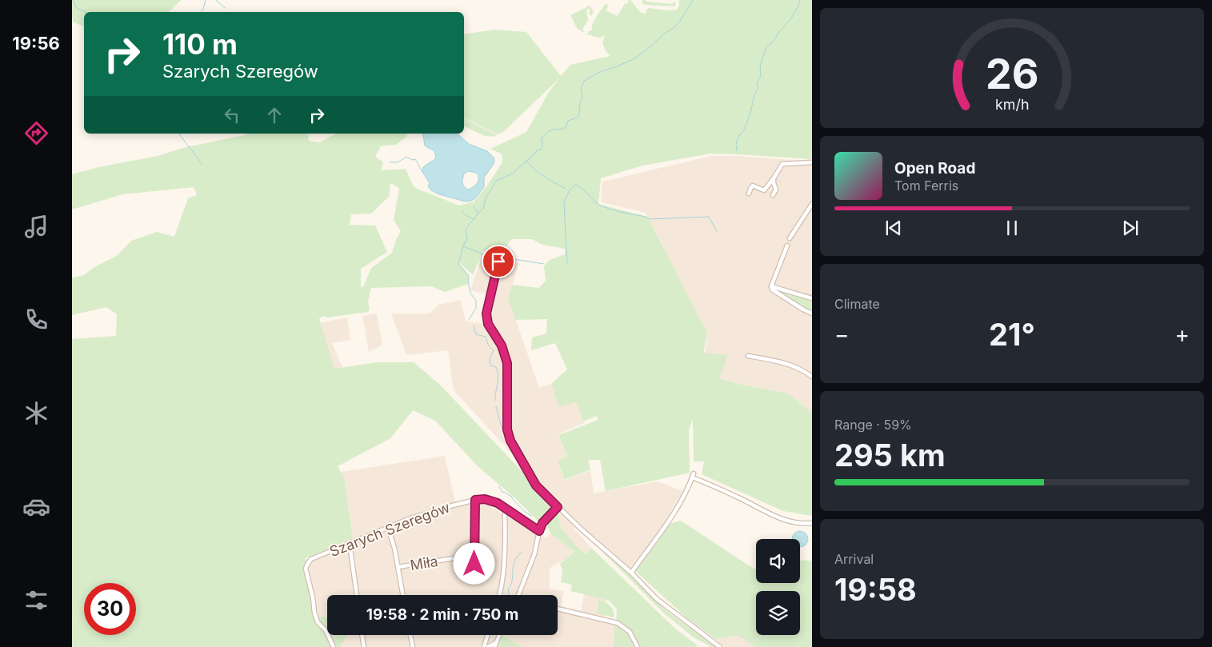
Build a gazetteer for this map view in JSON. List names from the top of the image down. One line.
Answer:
{"streets":{"street":["Szarych Szeregów","Miła"]},"crossings":[["Szarych Szeregów","Miła"]],"page":{"tabs":"19:56","turn":["110 m","Szarych Szeregów"],"song":["Open Road","Tom Ferris"],"tile":["Climate",["Range · 59%","295 km"],["Arrival","19:58"]],"heat":["−","21°","+"],"limit":"30","trip":"19:58 · 2 min · 750 m","gauge":["26","km/h"]}}
